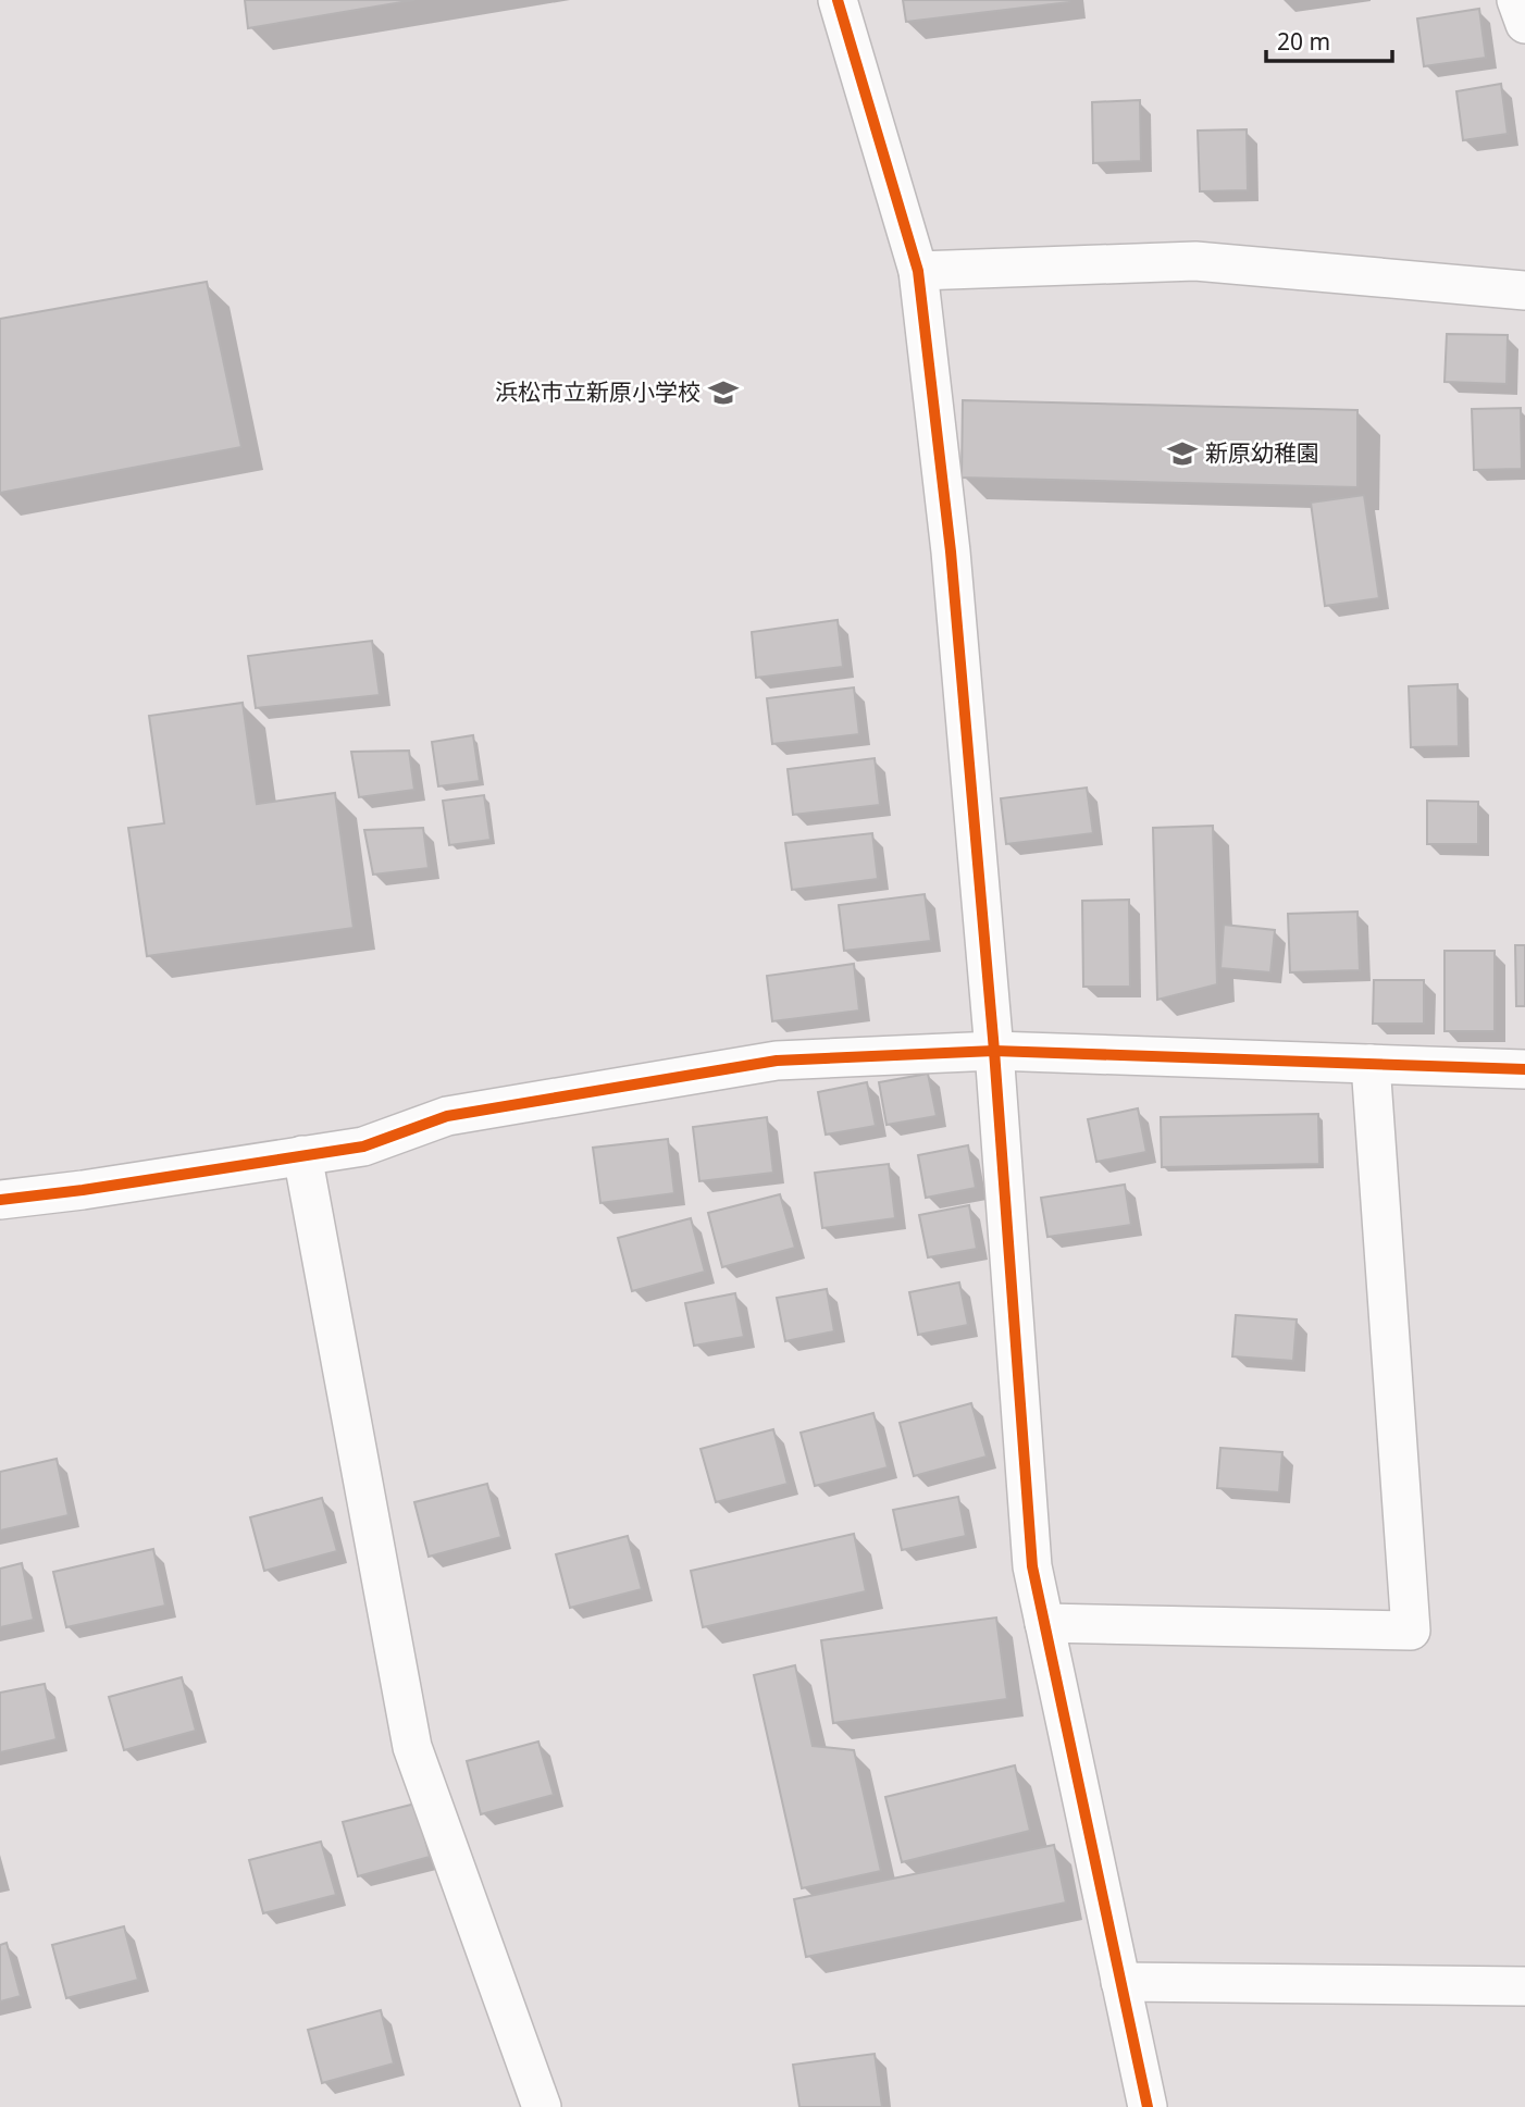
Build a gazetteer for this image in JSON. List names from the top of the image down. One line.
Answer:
{"places":{"school or university":["浜松市立新原小学校","新原幼稚園"]},"scale_bar":"20 m"}
